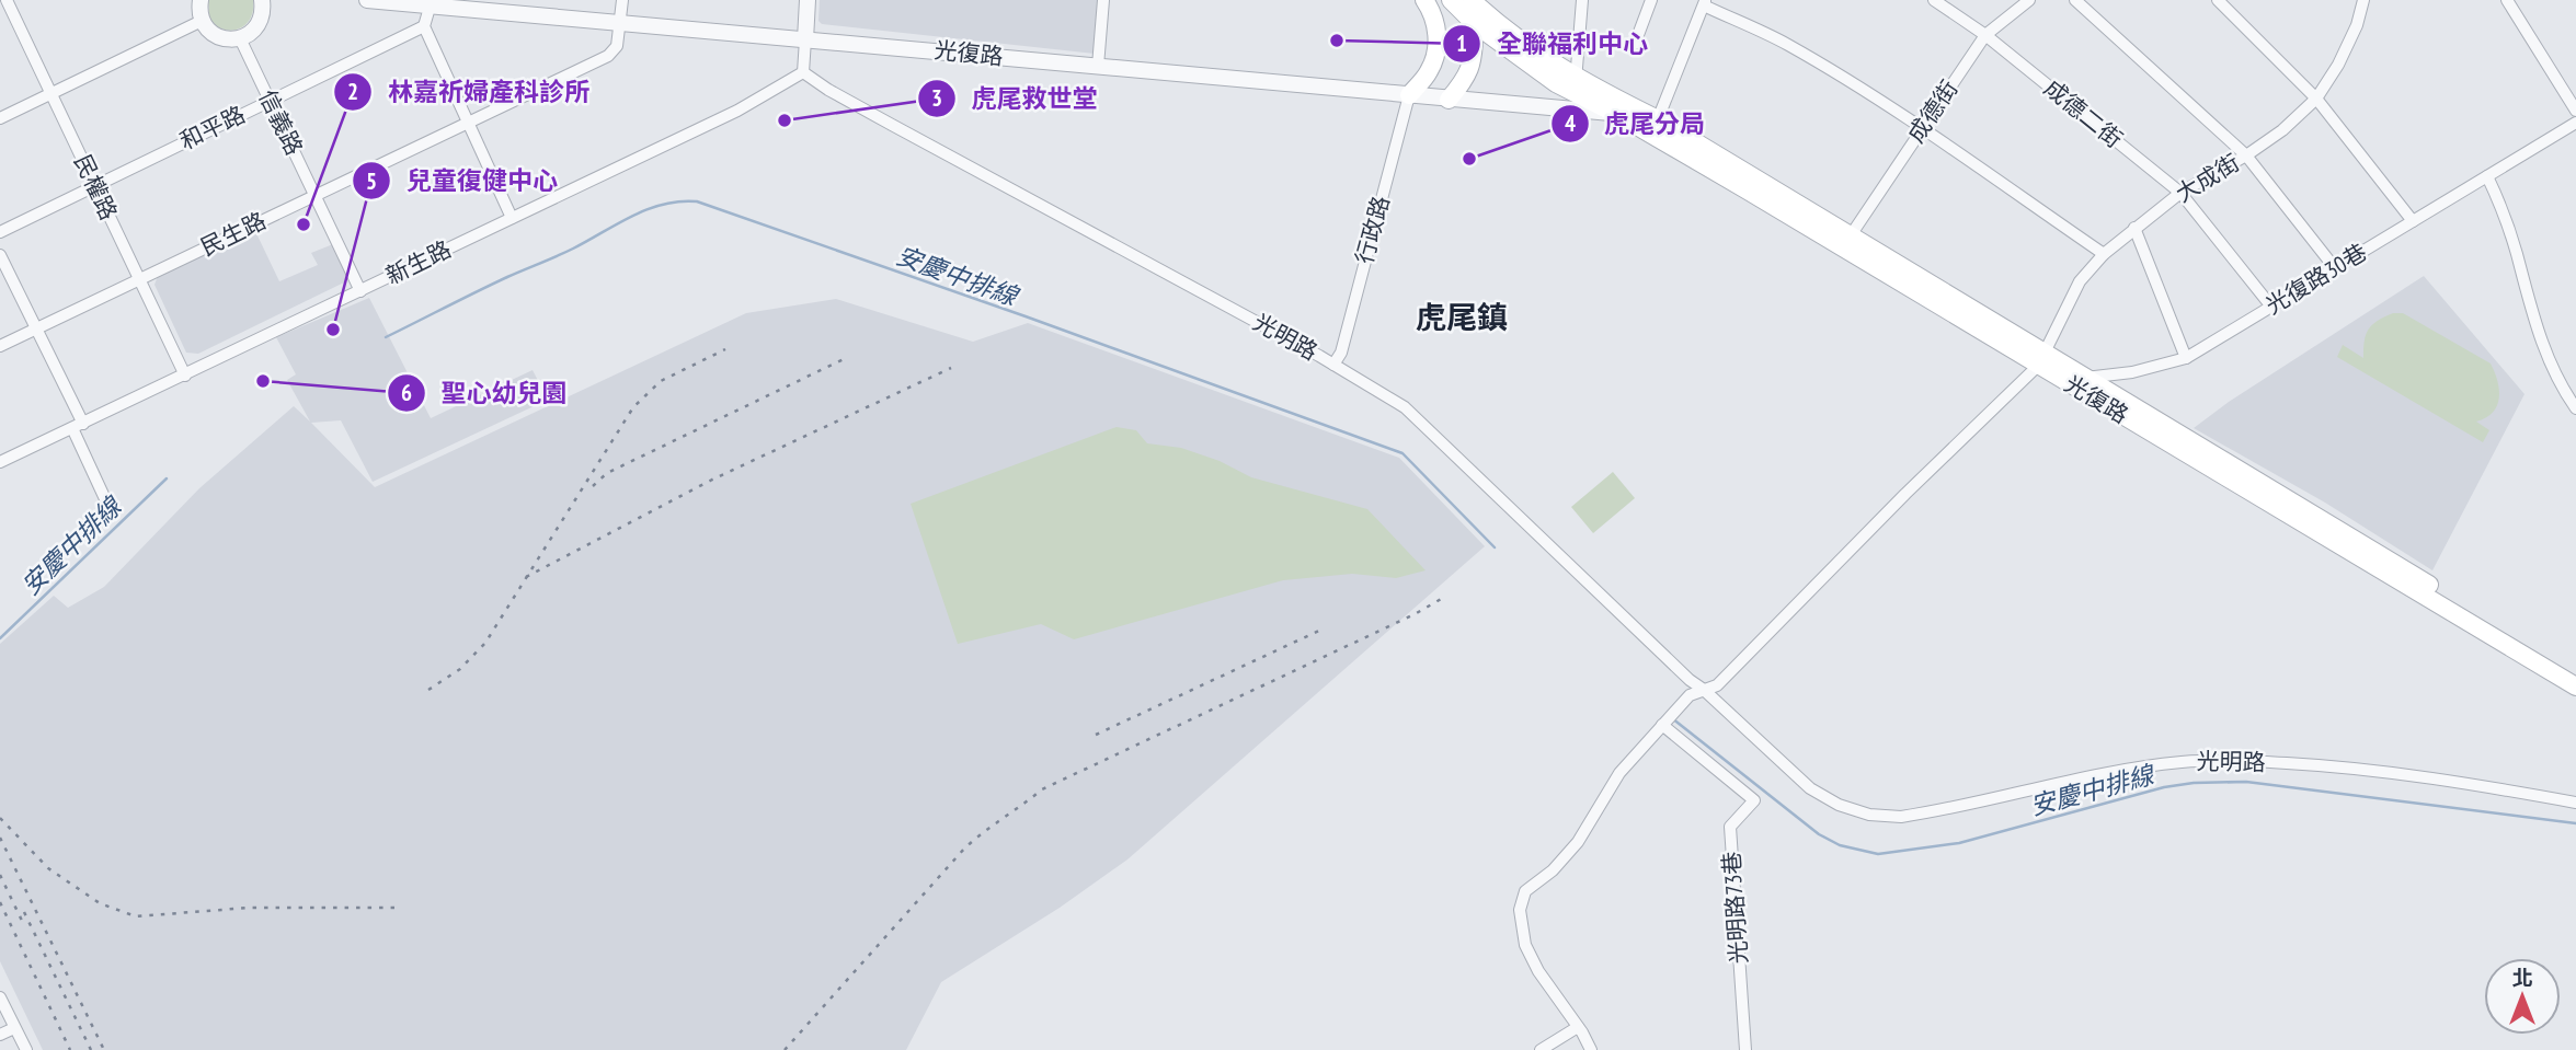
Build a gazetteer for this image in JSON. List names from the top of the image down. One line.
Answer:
{"streets":{"main road":["光復路"],"street":["成德街","成德二街","信義路","和平路","大成街","民權路","行政路","民生路","新生路","光復路30巷","光明路","光明路73巷"]},"crossings":[["光復路","成德街"],["光復路","大成街"],["光復路","行政路"],["光復路","民生路"],["光復路","光復路30巷"],["成德街","成德二街"],["成德二街","大成街"],["成德二街","光復路30巷"],["信義路","和平路"],["信義路","民生路"],["信義路","新生路"],["和平路","民權路"],["民權路","民生路"],["民權路","新生路"],["行政路","光明路"],["新生路","光明路"]],"districts":["虎尾鎮"],"water":["安慶中排線"],"places":["全聯福利中心","虎尾救世堂","虎尾分局","林嘉祈婦產科診所","兒童復健中心","聖心幼兒園"],"north":"top"}
